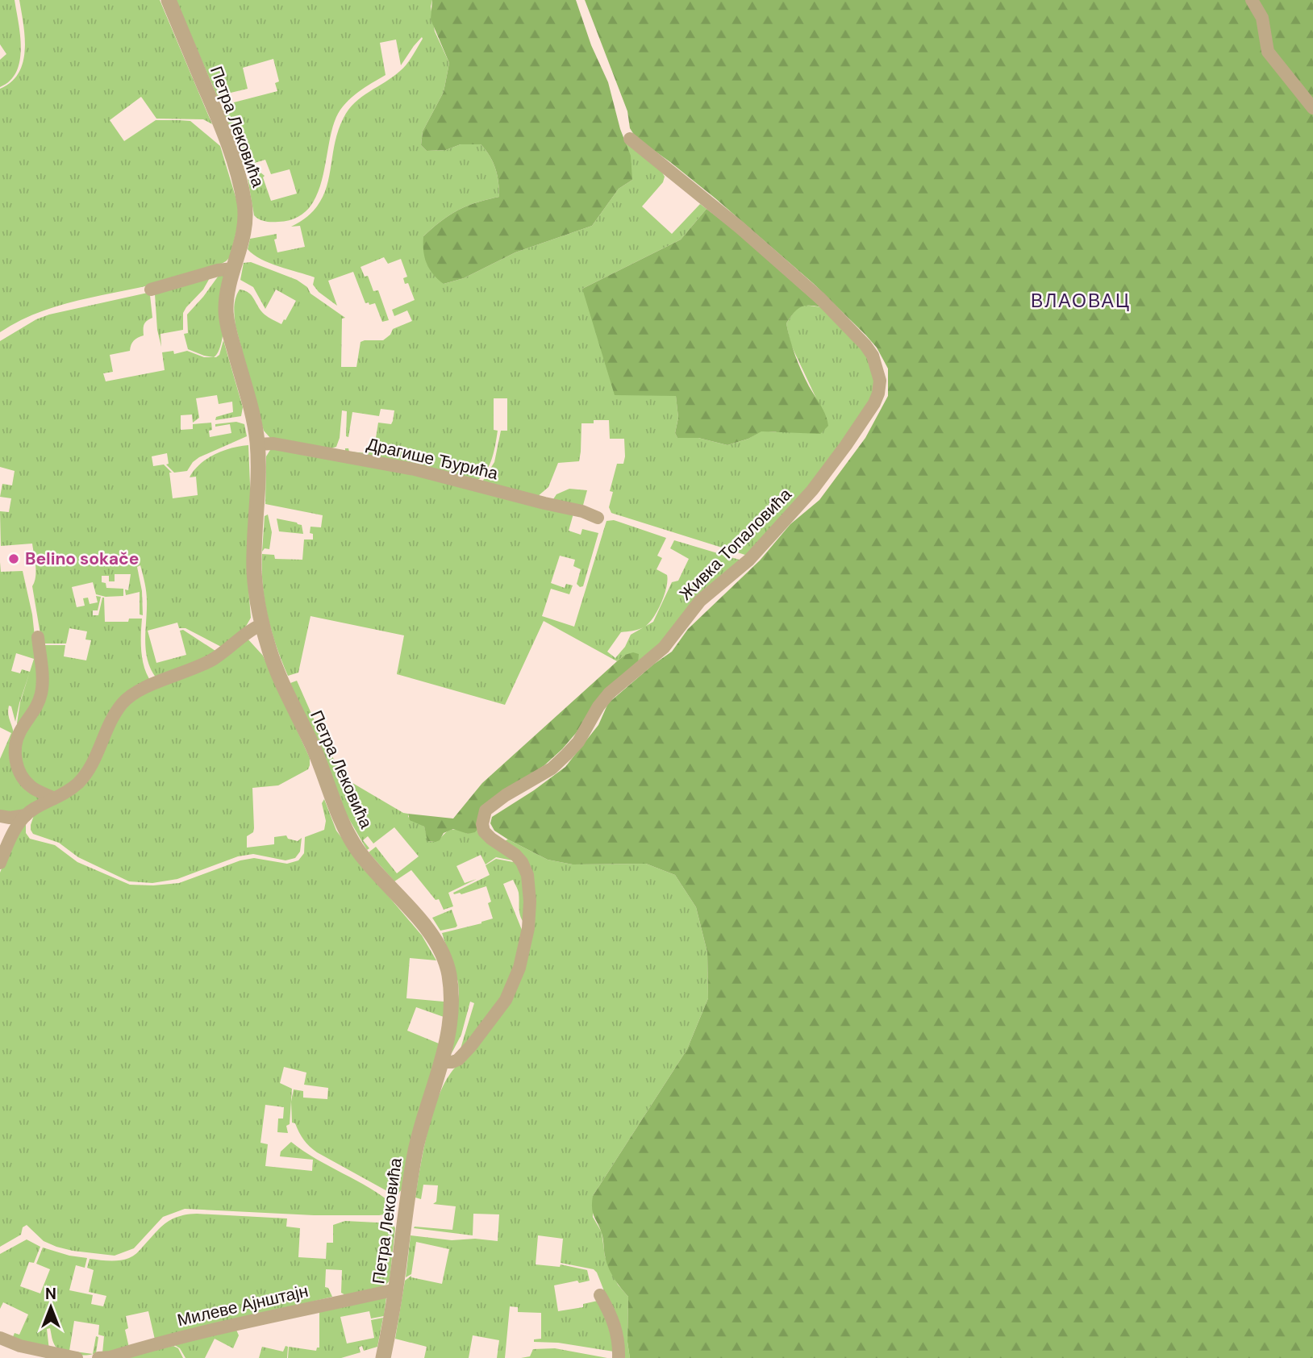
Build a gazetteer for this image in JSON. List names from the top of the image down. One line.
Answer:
{"streets":{"street":["Петра Лековића","Драгише Ђурића","Живка Топаловића","Милеве Ајнштајн"]},"crossings":[["Петра Лековића","Драгише Ђурића"],["Петра Лековића","Живка Топаловића"],["Петра Лековића","Милеве Ајнштајн"]],"districts":["ВЛАОВАЦ"],"places":["Belino sokače"],"north":"top"}
